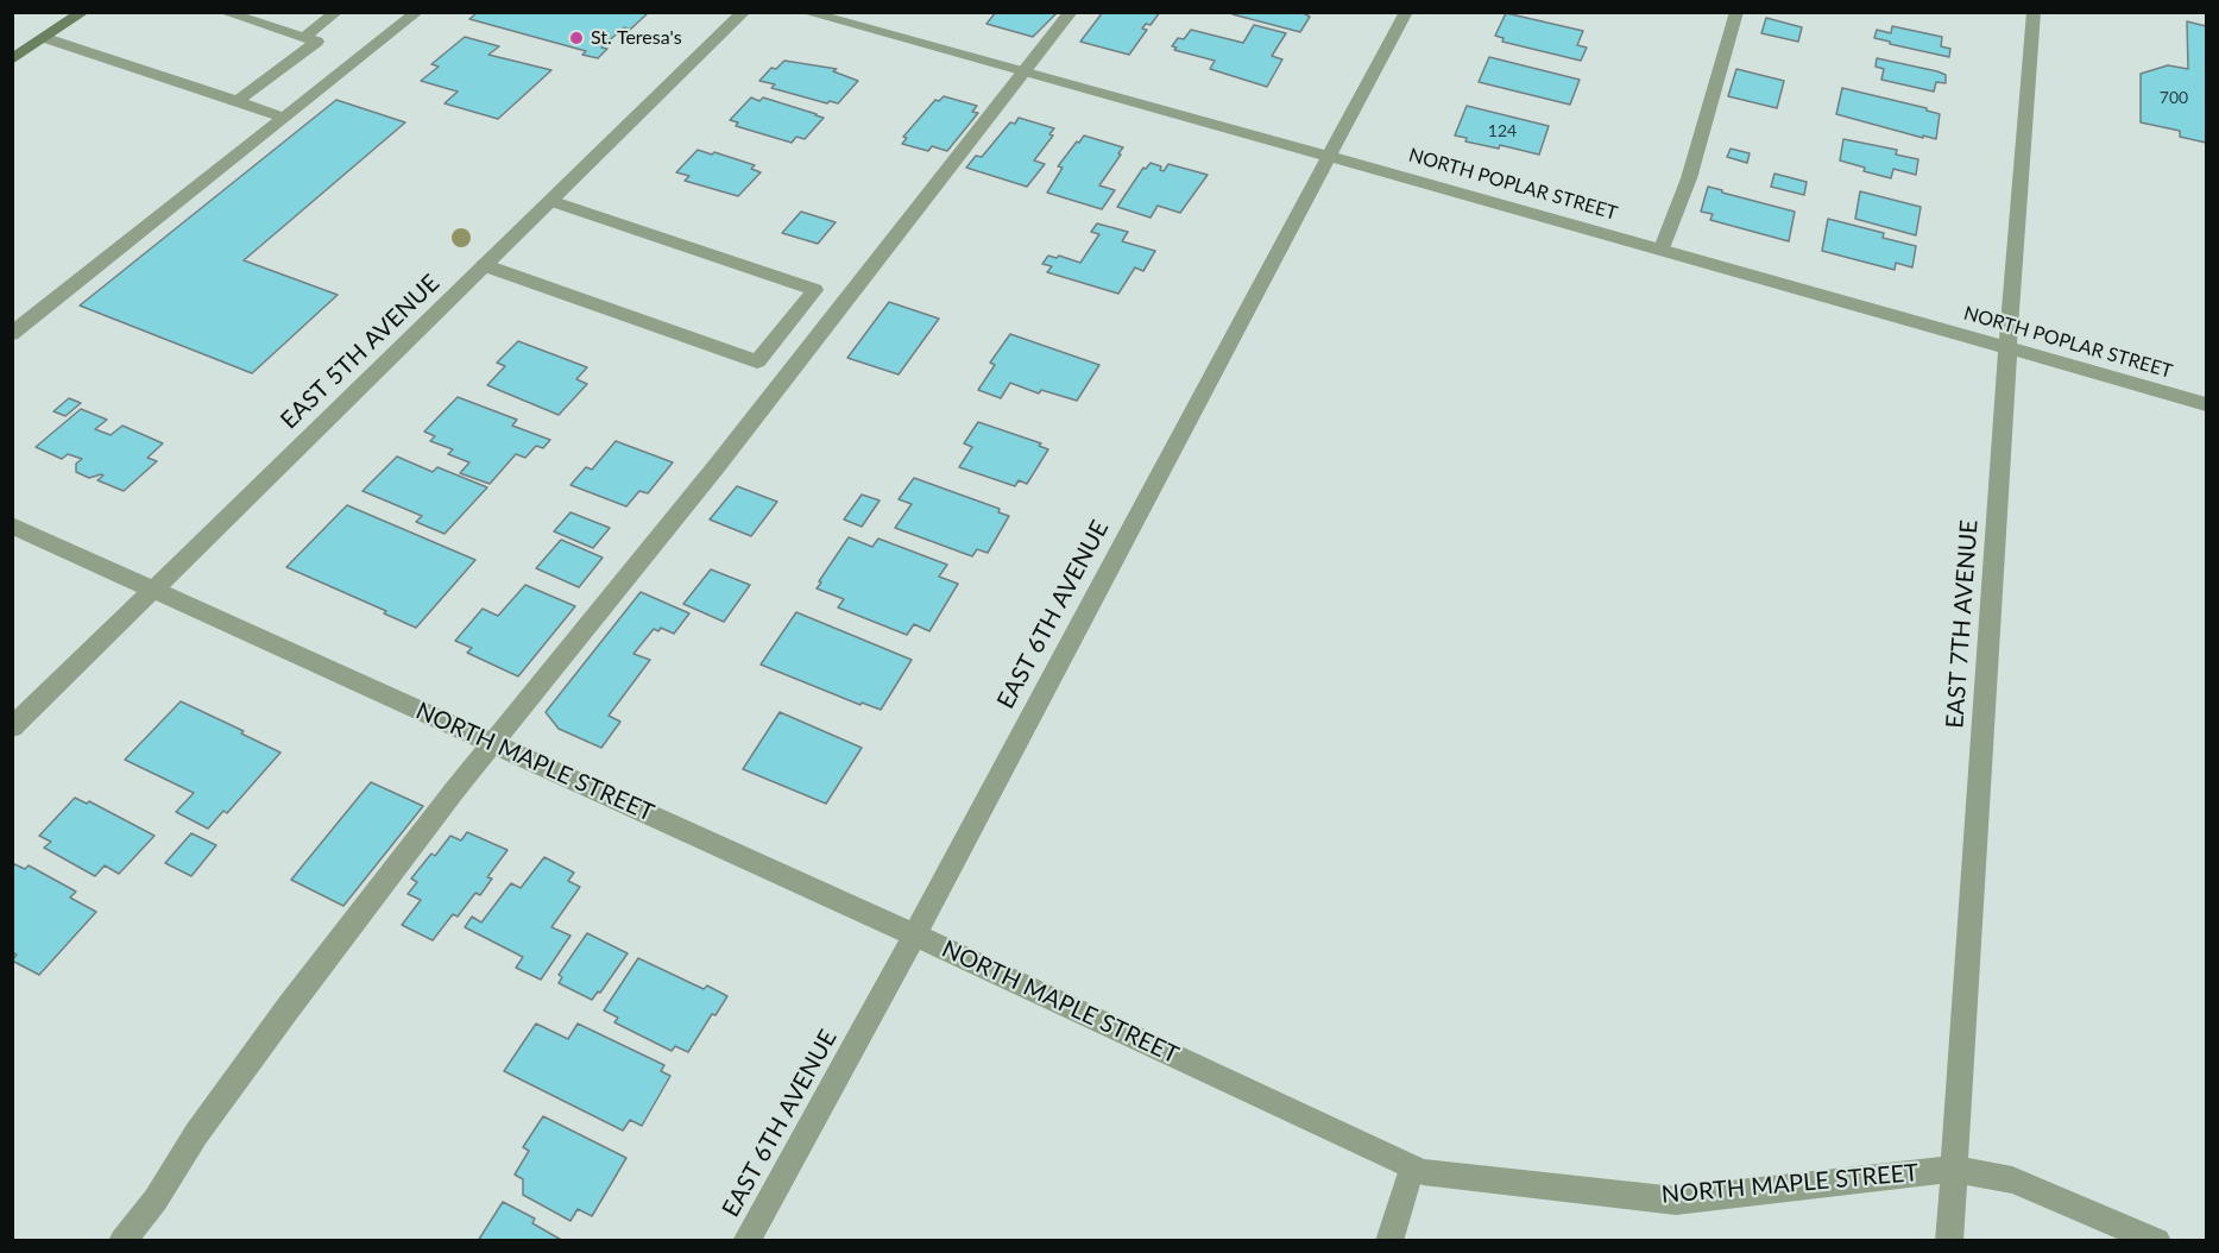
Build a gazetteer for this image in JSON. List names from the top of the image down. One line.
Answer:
{"streets":{"street":["NORTH POPLAR STREET","EAST 5TH AVENUE","EAST 6TH AVENUE","EAST 7TH AVENUE","NORTH MAPLE STREET"]},"crossings":[["NORTH POPLAR STREET","EAST 6TH AVENUE"],["NORTH POPLAR STREET","EAST 7TH AVENUE"],["EAST 5TH AVENUE","NORTH MAPLE STREET"],["EAST 6TH AVENUE","NORTH MAPLE STREET"],["EAST 7TH AVENUE","NORTH MAPLE STREET"]],"places":["St. Teresa's"],"house_numbers":["700","124"]}
